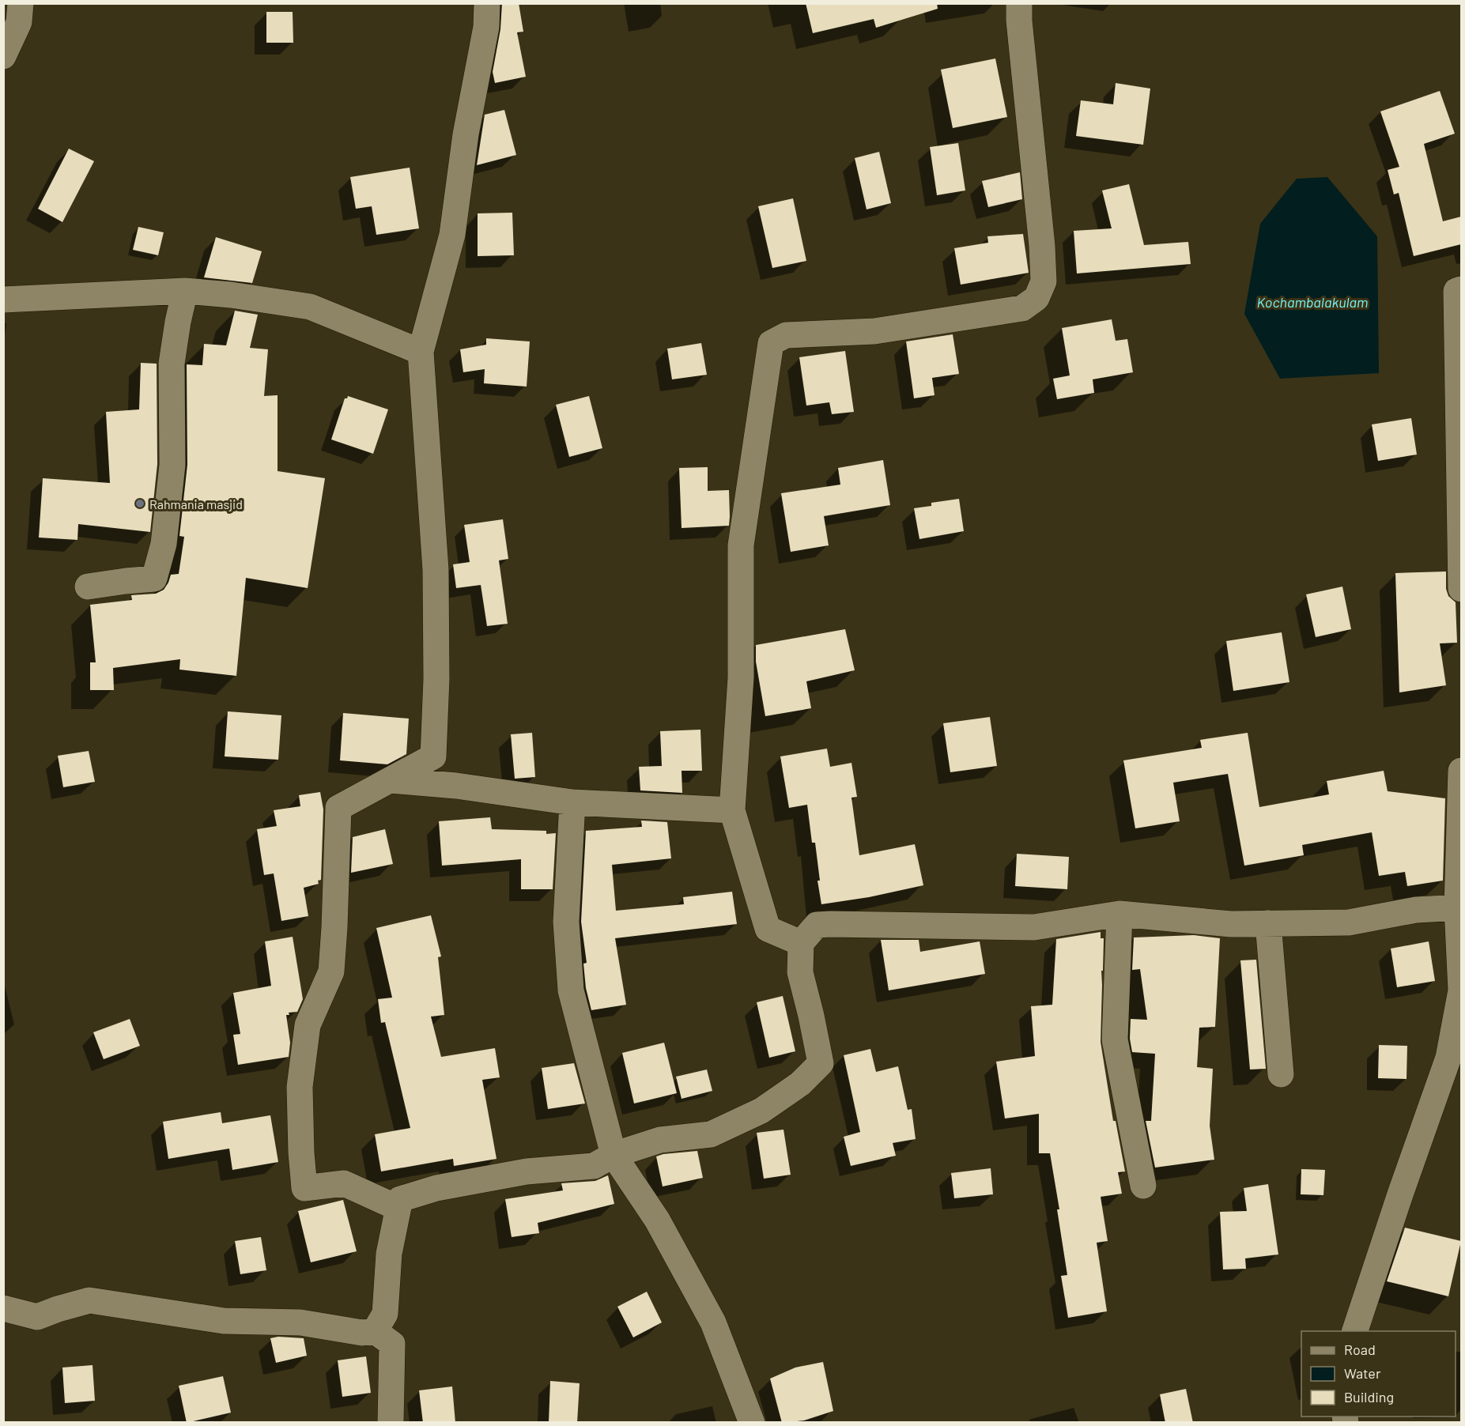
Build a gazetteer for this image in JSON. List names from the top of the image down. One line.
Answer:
{"water":["Kochambalakulam"],"places":["Rahmania masjid"],"legend":["Road","Water","Building"]}
